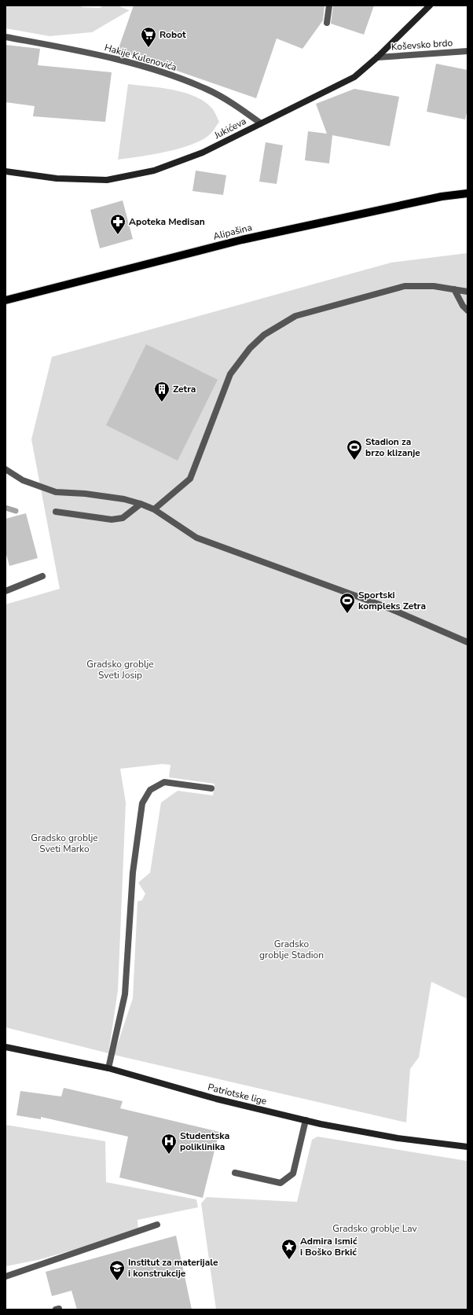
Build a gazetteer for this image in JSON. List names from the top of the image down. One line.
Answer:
{"streets":{"main road":["Alipašina"],"street":["Koševsko brdo","Hakije Kulenovića","Jukićeva","Patriotske lige"]},"crossings":[["Koševsko brdo","Jukićeva"],["Hakije Kulenovića","Jukićeva"]],"parks":["Gradsko groblje Sveti Josip","Gradsko groblje Sveti Marko","Gradsko groblje Stadion","Gradsko groblje Lav"],"places":{"supermarket":["Robot"],"pharmacy":["Apoteka Medisan"],"building":["Zetra"],"sports":["Stadion za brzo klizanje","Sportski kompleks Zetra"],"hospital":["Studentska poliklinika"],"place":["Admira Ismić i Boško Brkić"],"school or university":["Institut za materijale i konstrukcije"]}}
